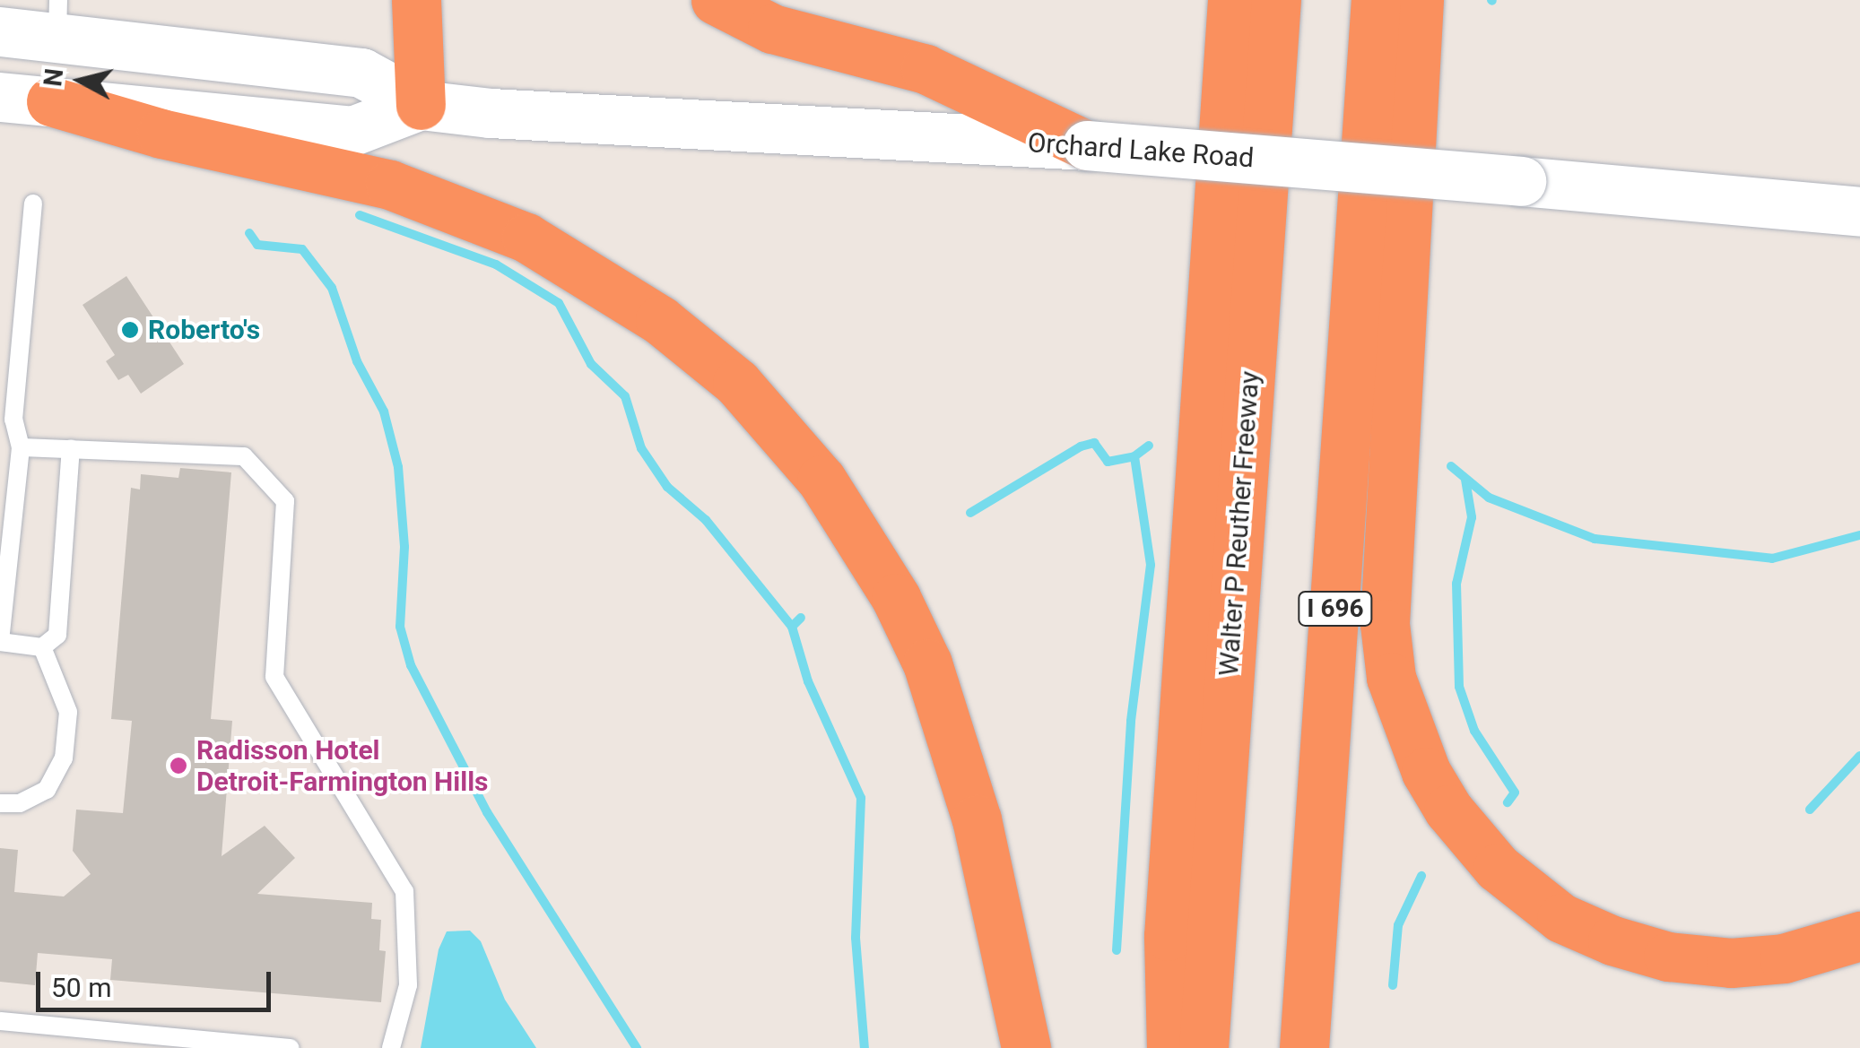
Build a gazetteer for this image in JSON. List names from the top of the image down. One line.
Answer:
{"streets":{"highway":["Walter P Reuther Freeway","I 696"],"main road":["Orchard Lake Road"]},"places":["Roberto's","Radisson Hotel Detroit-Farmington Hills"],"scale_bar":"50 m","north":"left"}
